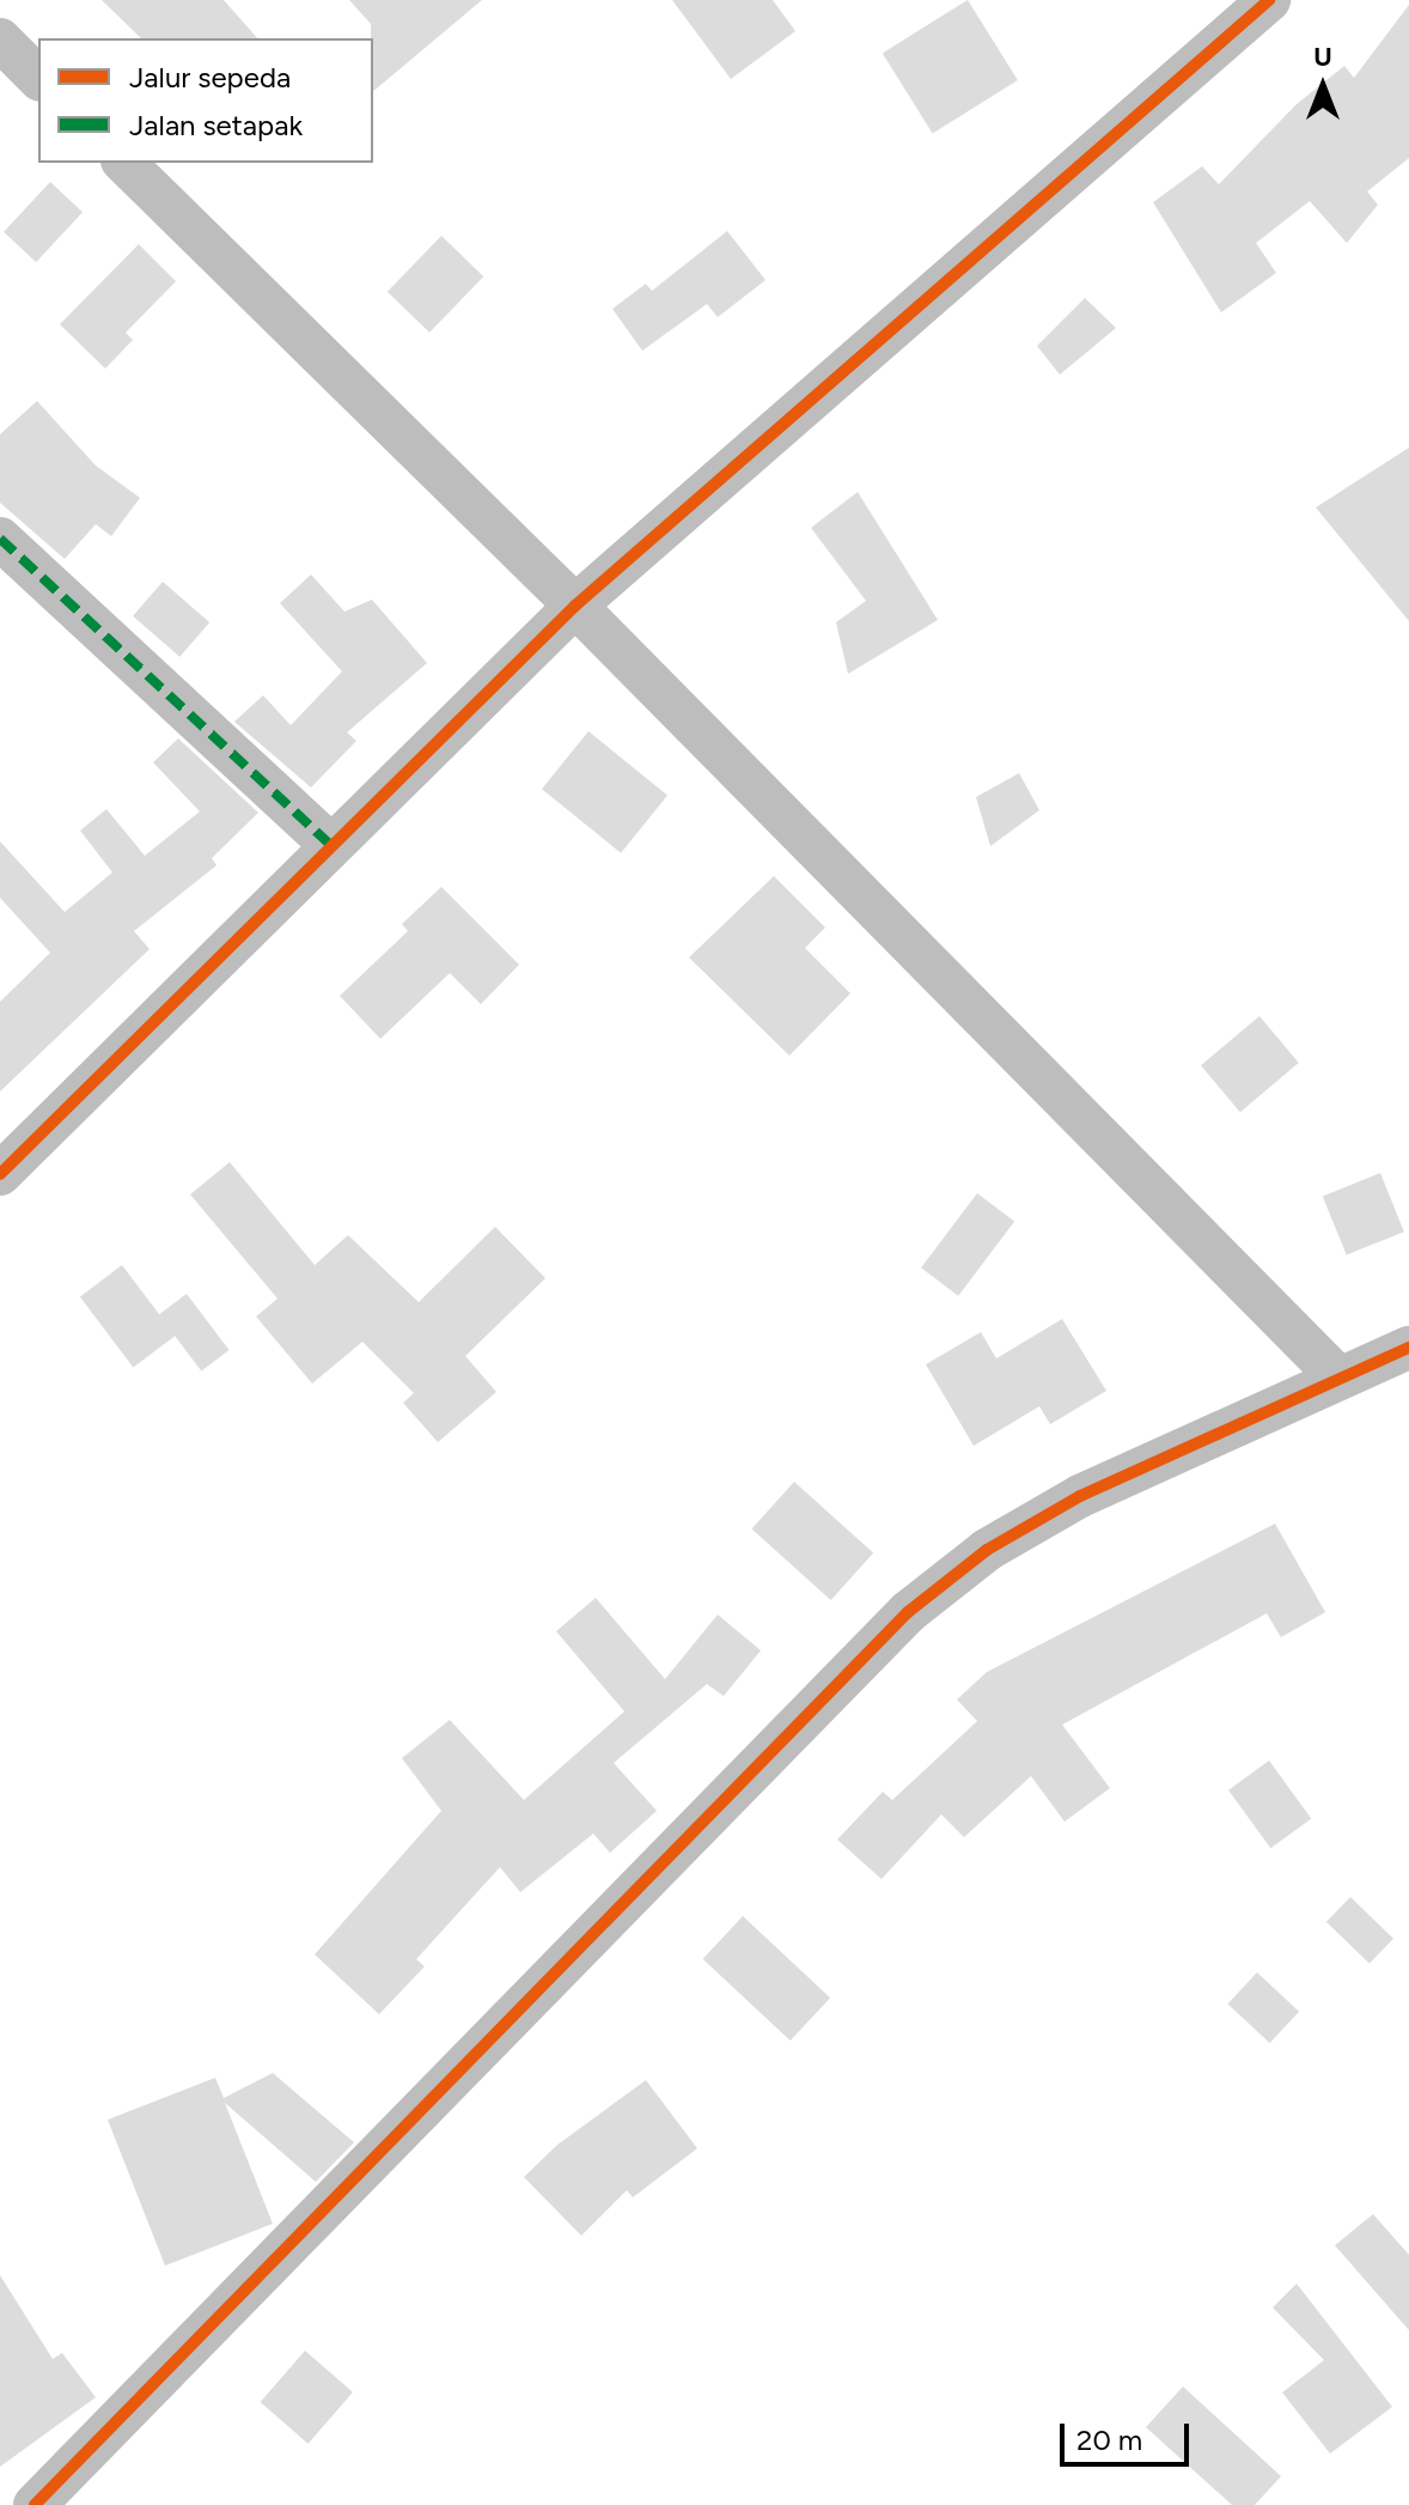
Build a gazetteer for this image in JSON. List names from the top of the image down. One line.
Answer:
{"legend":["Jalur sepeda","Jalan setapak"],"scale_bar":"20 m","north":"top"}
